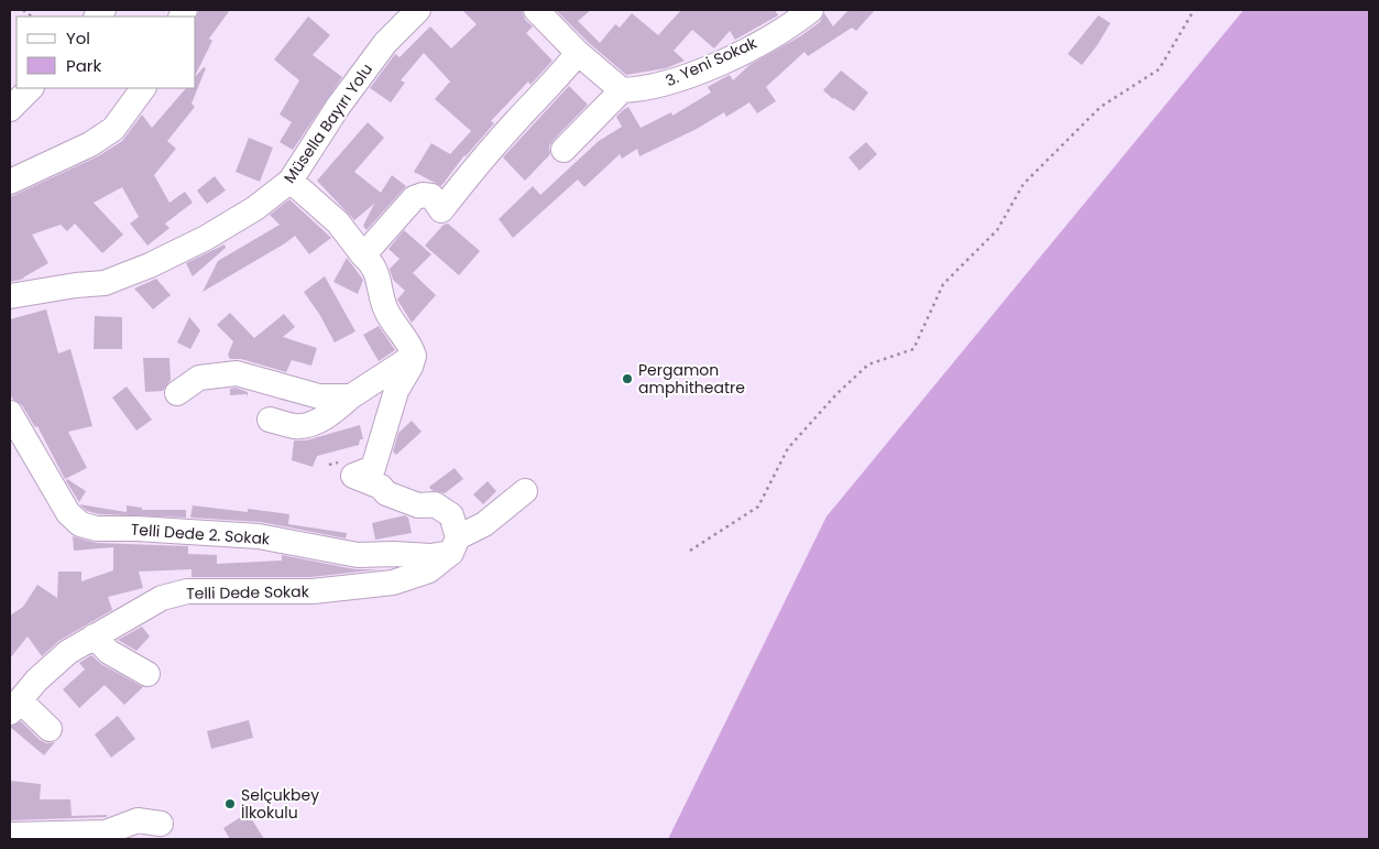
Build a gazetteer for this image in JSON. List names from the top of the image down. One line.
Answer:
{"streets":{"street":["3. Yeni Sokak","Müsella Bayırı Yolu","Telli Dede 2. Sokak","Telli Dede Sokak"]},"crossings":[["Telli Dede 2. Sokak","Telli Dede Sokak"]],"places":["Pergamon amphitheatre","Selçukbey İlkokulu"],"legend":["Yol","Park"]}
